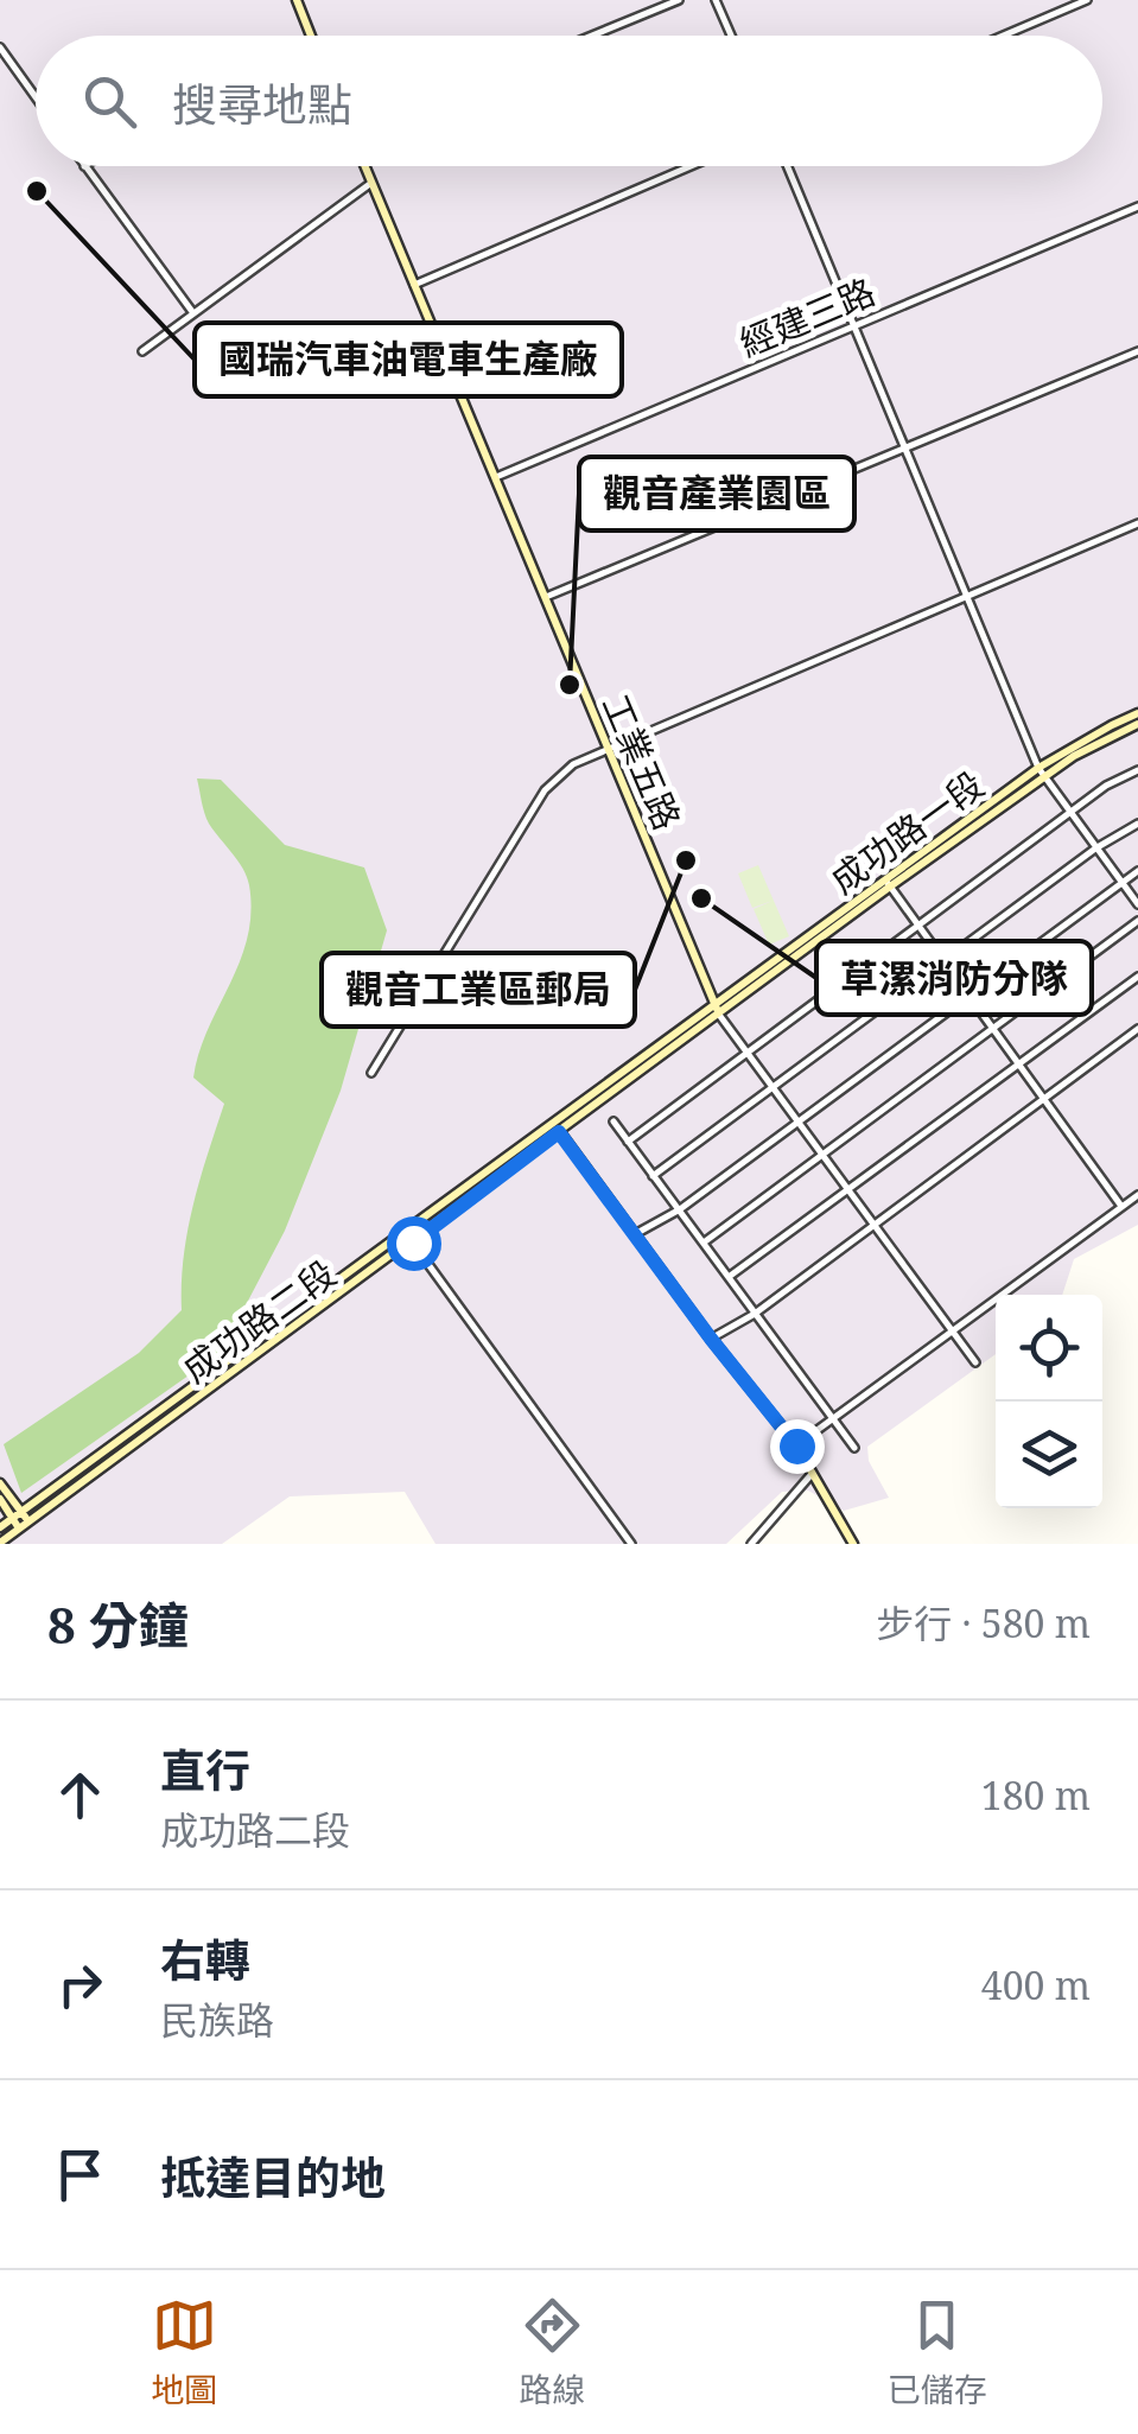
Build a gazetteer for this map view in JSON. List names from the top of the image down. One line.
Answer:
{"streets":{"street":["經建三路","工業五路","成功路一段","成功路二段"]},"crossings":[["經建三路","工業五路"],["工業五路","成功路一段"],["工業五路","成功路二段"],["成功路一段","成功路二段"]],"places":["國瑞汽車油電車生產廠","觀音產業園區","觀音工業區郵局","草漯消防分隊"],"page":{"search":"搜尋地點","heading":["8 分鐘","步行 · 580 m"],"list":[["直行","成功路二段","180 m"],["右轉","民族路","400 m"],"抵達目的地"],"nav":["地圖","路線","已儲存"]}}
